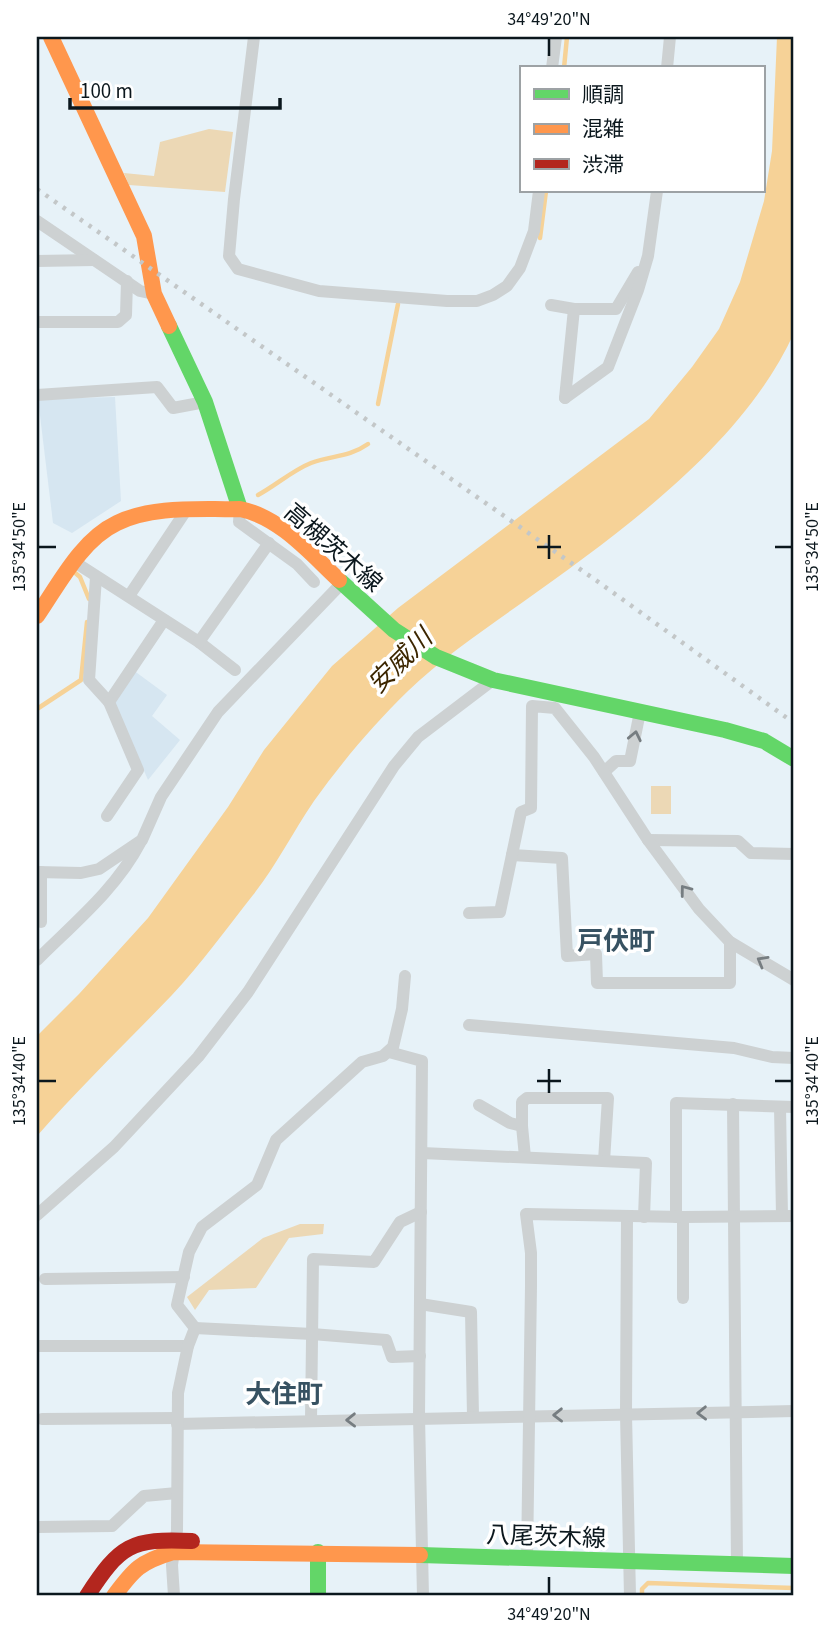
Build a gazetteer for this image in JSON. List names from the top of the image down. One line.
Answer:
{"streets":{"main road":["高槻茨木線","八尾茨木線"]},"districts":["戸伏町","大住町"],"water":["安威川"],"legend":["順調","混雑","渋滞"],"scale_bar":"100 m","coordinates":["34°49'20\"N","135°34'50\"E","135°34'40\"E"]}
